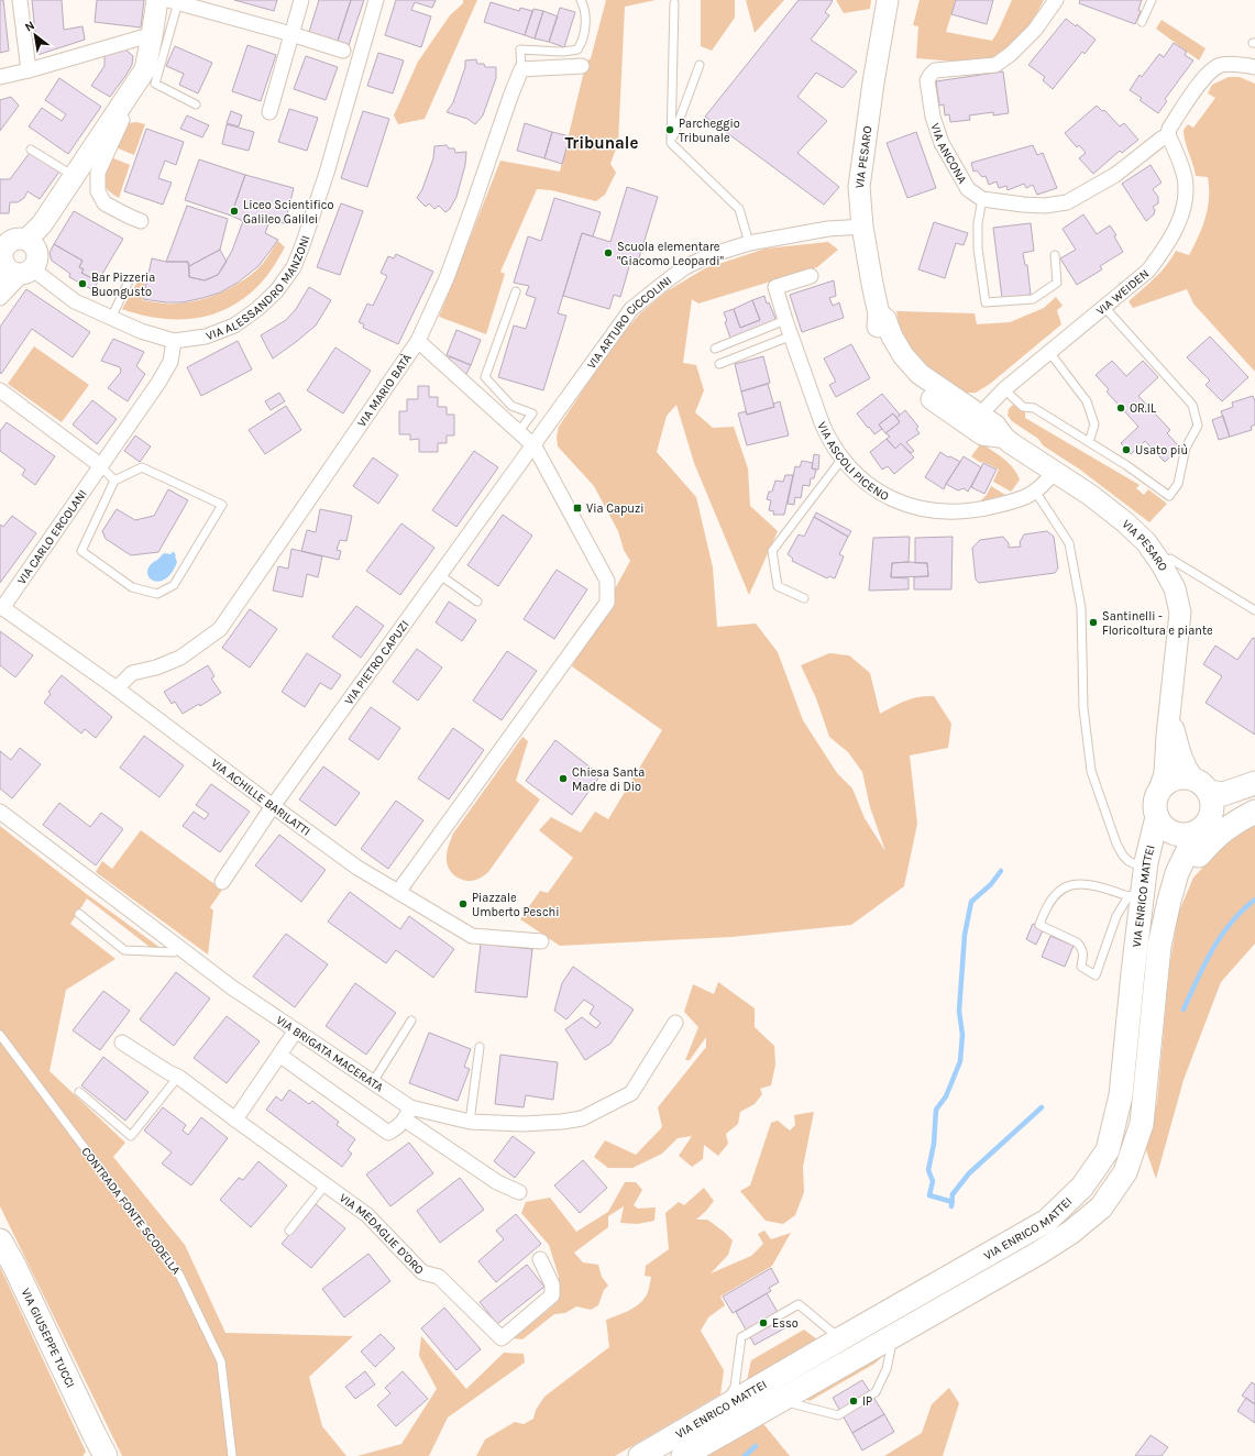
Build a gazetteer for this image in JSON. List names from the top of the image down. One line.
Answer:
{"streets":{"main road":["VIA ENRICO MATTEI","VIA GIUSEPPE TUCCI"],"street":["VIA ANCONA","VIA PESARO","VIA ALESSANDRO MANZONI","VIA WEIDEN","VIA ARTURO CICCOLINI","VIA MARIO BATÀ","VIA ASCOLI PICENO","VIA CARLO ERCOLANI","VIA PIETRO CAPUZI","VIA ACHILLE BARILATTI","VIA BRIGATA MACERATA","VIA MEDAGLIE D'ORO"],"lane":["CONTRADA FONTE SCODELLA"]},"crossings":[["VIA PESARO","VIA WEIDEN"],["VIA PESARO","VIA ARTURO CICCOLINI"],["VIA PESARO","VIA ASCOLI PICENO"],["VIA PESARO","VIA ENRICO MATTEI"],["VIA ALESSANDRO MANZONI","VIA CARLO ERCOLANI"],["VIA ARTURO CICCOLINI","VIA PIETRO CAPUZI"],["VIA MARIO BATÀ","VIA ACHILLE BARILATTI"],["VIA CARLO ERCOLANI","VIA ACHILLE BARILATTI"],["VIA PIETRO CAPUZI","VIA ACHILLE BARILATTI"]],"districts":["Tribunale"],"places":{"other":["Parcheggio Tribunale","Liceo Scientifico Galileo Galilei","Scuola elementare \"Giacomo Leopardi\"","Bar Pizzeria Buongusto","OR.IL","Usato più","Santinelli - Floricoltura e piante","Chiesa Santa Madre di Dio","Piazzale Umberto Peschi","Esso","IP"],"transit":["Via Capuzi"]},"north":"top left"}
